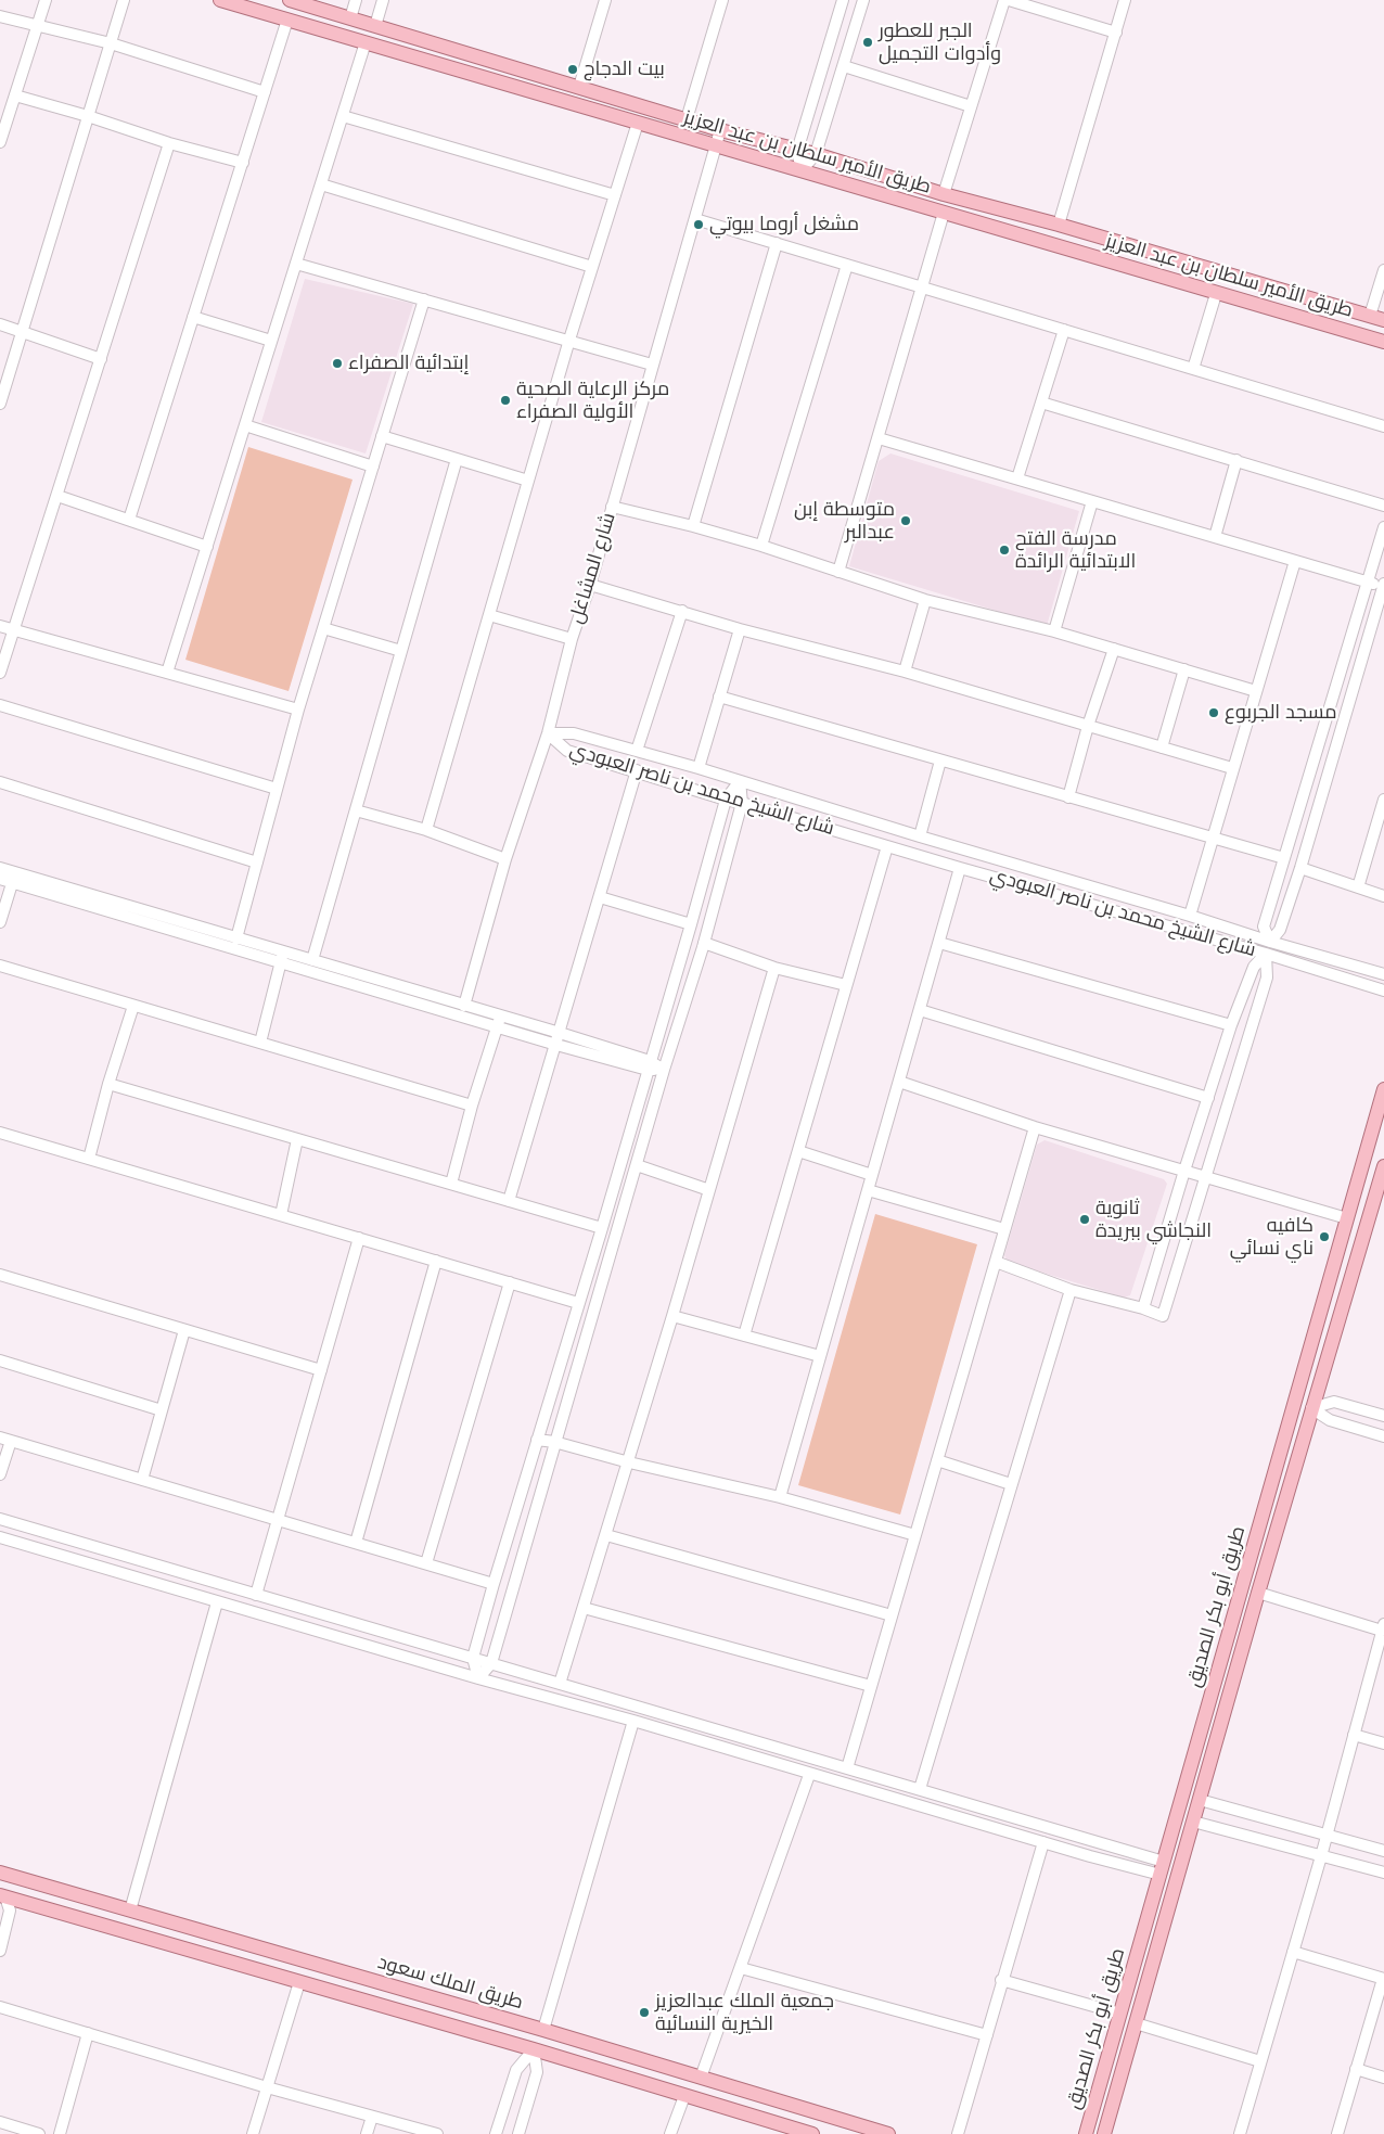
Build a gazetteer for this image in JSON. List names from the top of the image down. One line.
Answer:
{"streets":{"main road":["طريق الأمير سلطان بن عبد العزيز","طريق أبو بكر الصديق","طريق الملك سعود"],"street":["شارع المشاغل","شارع الشيخ محمد بن ناصر العبودي"]},"crossings":[["طريق الأمير سلطان بن عبد العزيز","شارع المشاغل"],["شارع المشاغل","شارع الشيخ محمد بن ناصر العبودي"]],"places":["الجبر للعطور وأدوات التجميل","بيت الدجاج","مشغل أروما بيوتي","إبتدائية الصفراء","مركز الرعاية الصحية الأولية الصفراء","متوسطة إبن عبدالبر","مدرسة الفتح الابتدائية الرائدة","مسجد الجربوع","ثانوية النجاشي ببريدة","كافيه ناي نسائي","جمعية الملك عبدالعزيز الخيرية النسائية"]}
